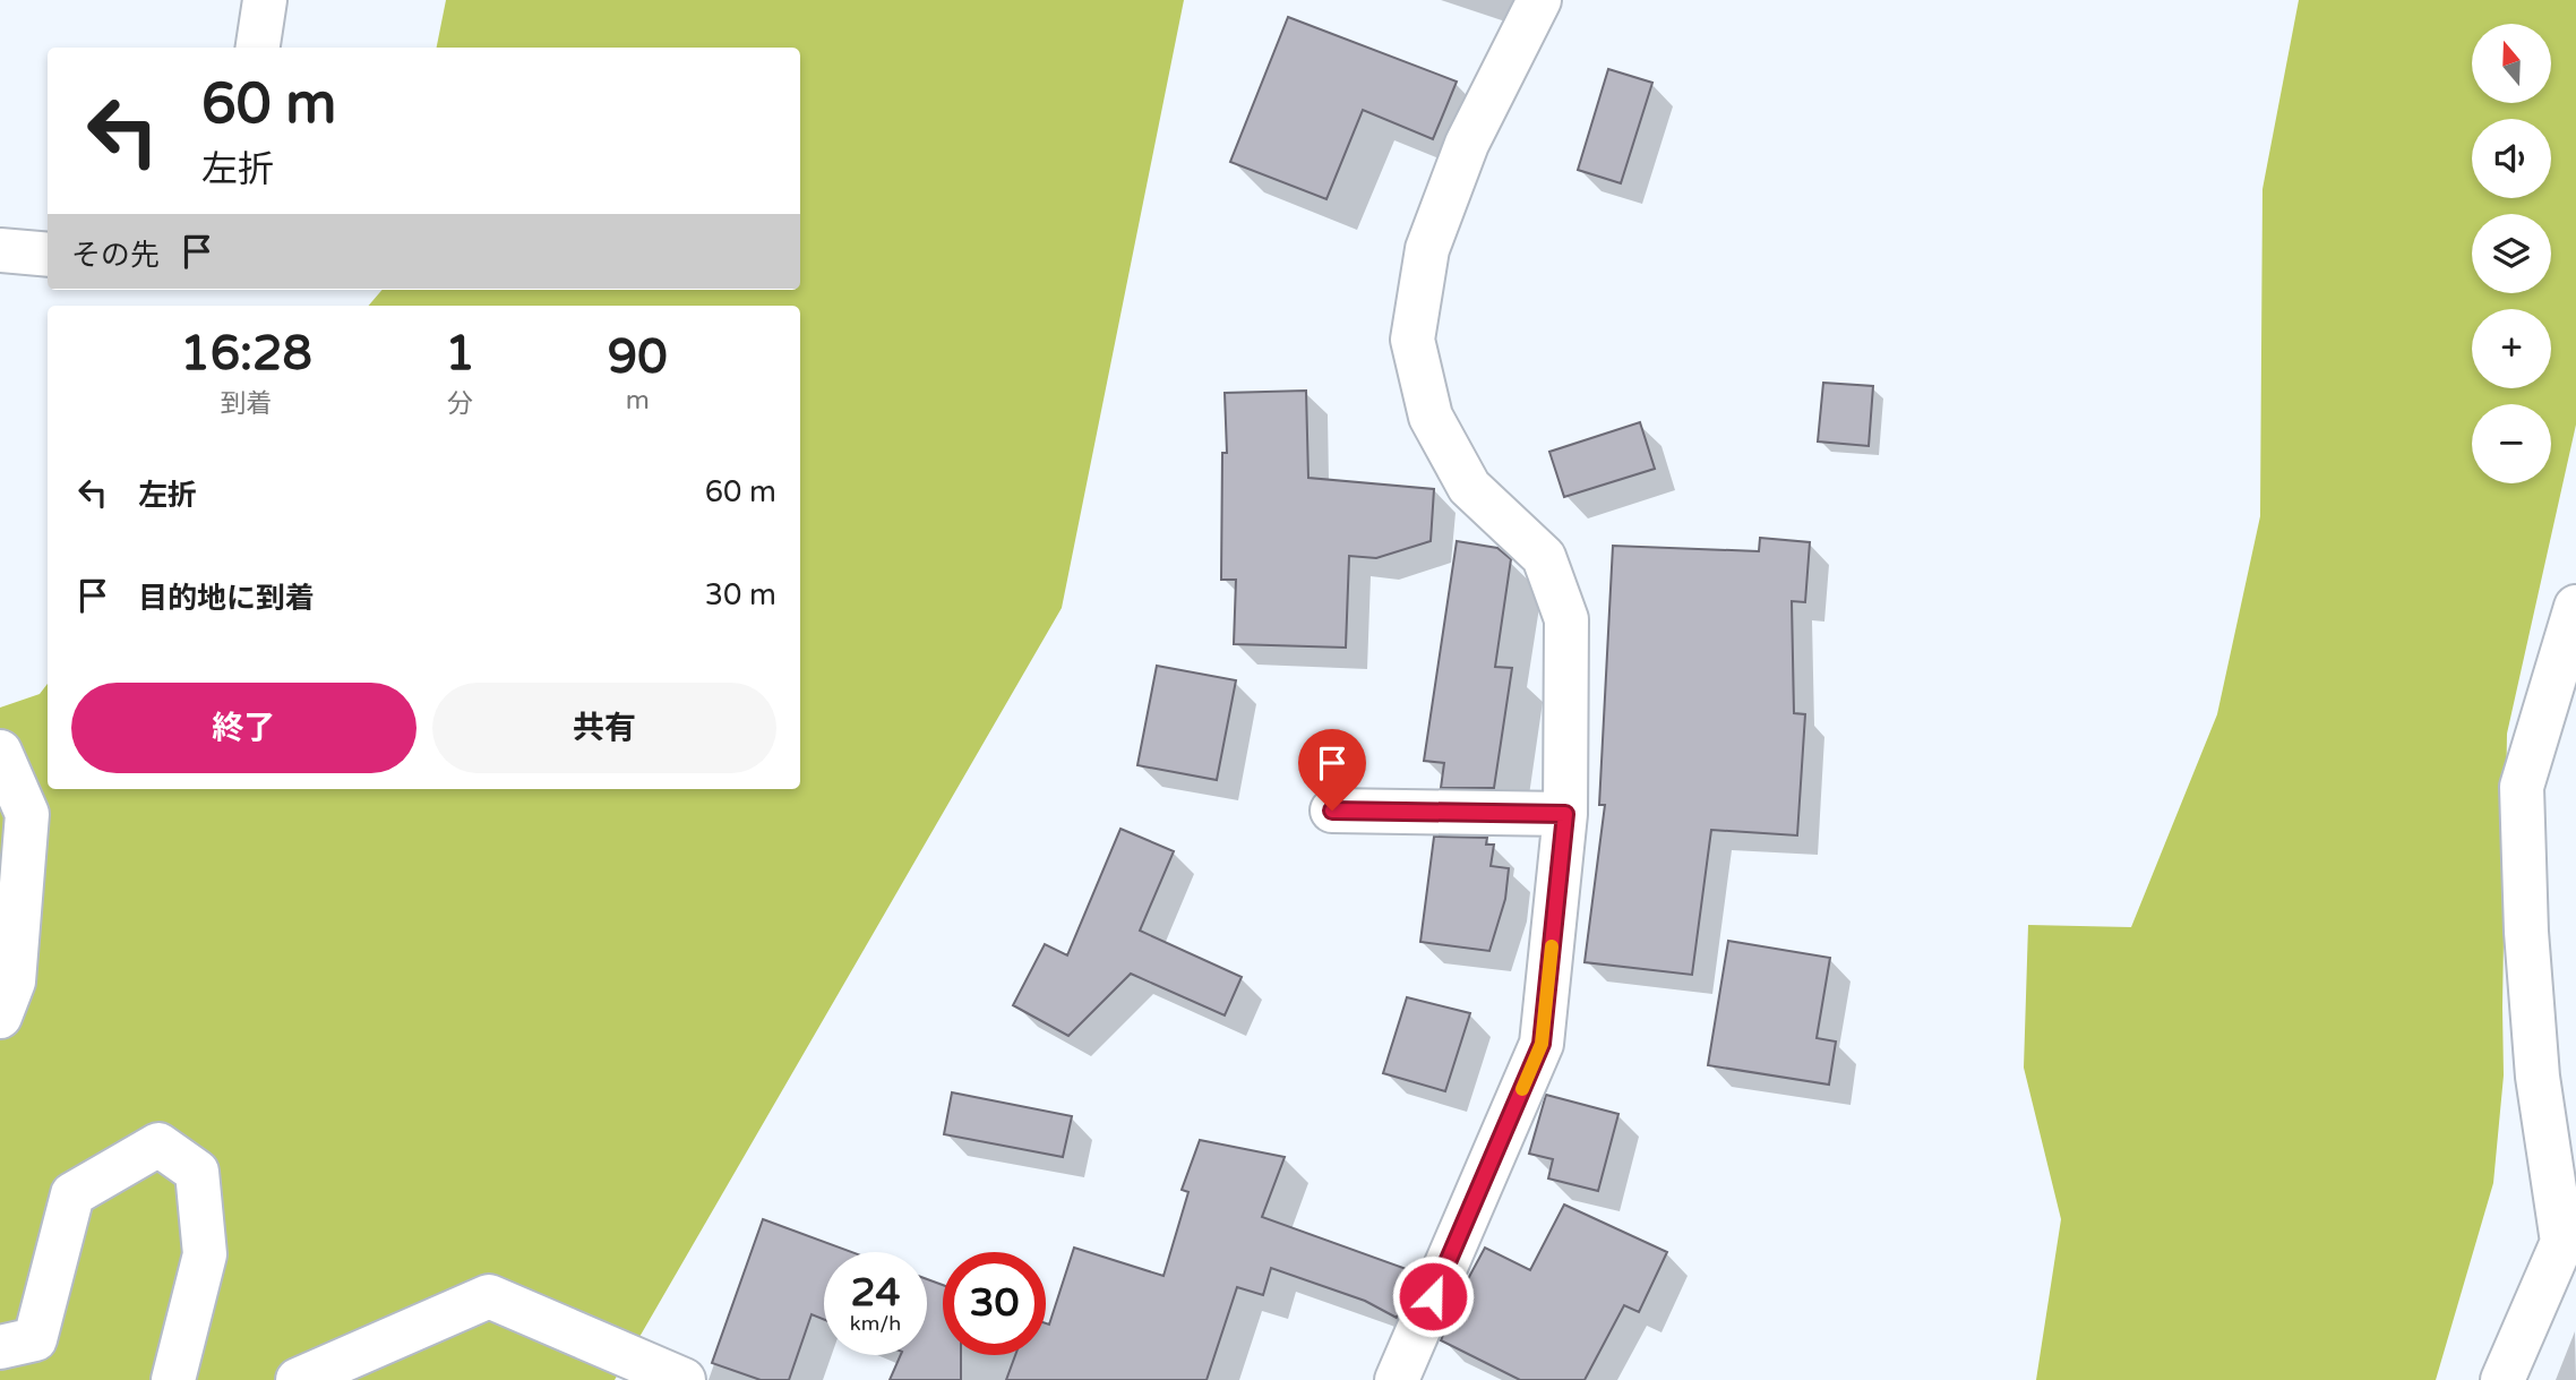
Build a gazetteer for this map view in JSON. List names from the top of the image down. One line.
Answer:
{"north":"top","page":{"map_buttons":["+","−"],"turn":["60 m","左折"],"then":"その先","eta":["16:28","到着","1","分","90","m"],"list":[{"name":"左折","value":"60 m"},{"name":"目的地に到着","value":"30 m"}],"buttons":["終了","共有"],"speed":"24 km/h","limit":"30"}}
